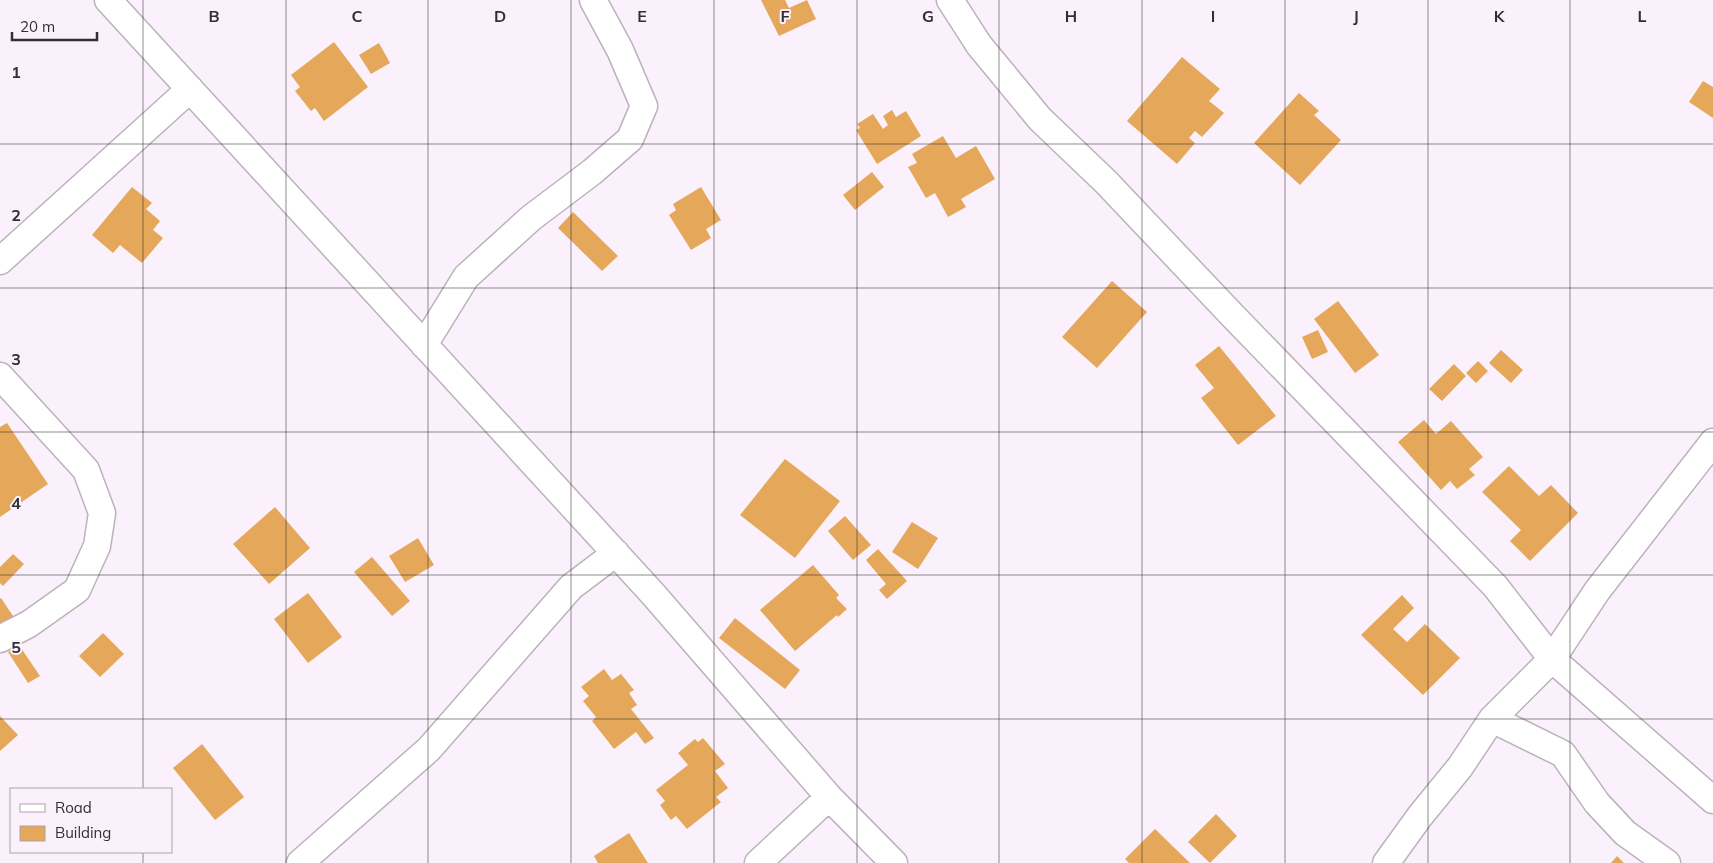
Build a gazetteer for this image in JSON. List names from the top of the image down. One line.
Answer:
{"legend":["Road","Building"],"scale_bar":"20 m","grid":{"columns":["B","C","D","E","F","G","H","I","J","K","L"],"rows":["1","2","3","4","5"]}}
